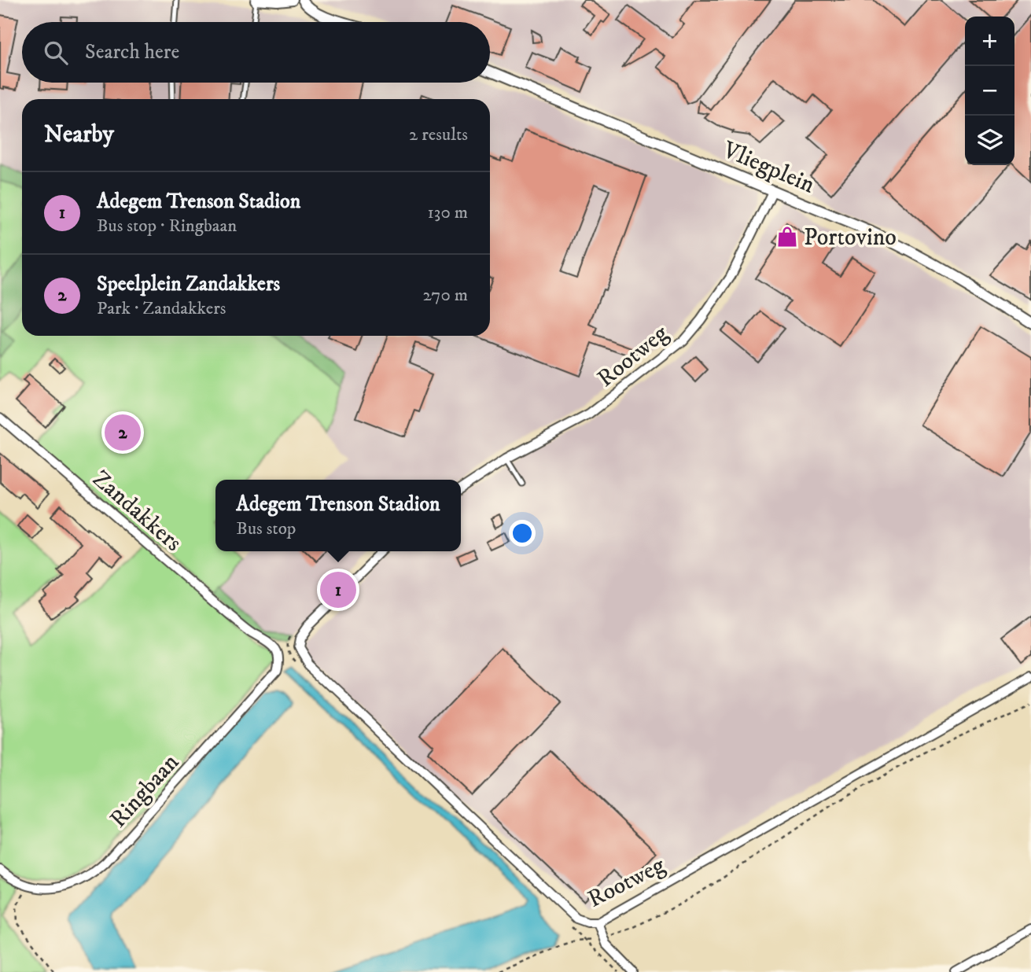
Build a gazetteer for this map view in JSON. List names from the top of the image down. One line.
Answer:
{"streets":{"street":["Vliegplein","Rootweg","Zandakkers","Ringbaan"]},"crossings":[["Vliegplein","Rootweg"],["Zandakkers","Ringbaan"]],"places":{"shop":["Portovino"]},"page":{"map_buttons":["+","−"],"search":"Search here","heading":["Nearby","2 results"],"list":[{"mark":"1","name":"Adegem Trenson Stadion","note":"Bus stop · Ringbaan","value":"130 m"},{"mark":"2","name":"Speelplein Zandakkers","note":"Park · Zandakkers","value":"270 m"}],"pins":["2","1"],"popup":["Adegem Trenson Stadion","Bus stop"]}}
